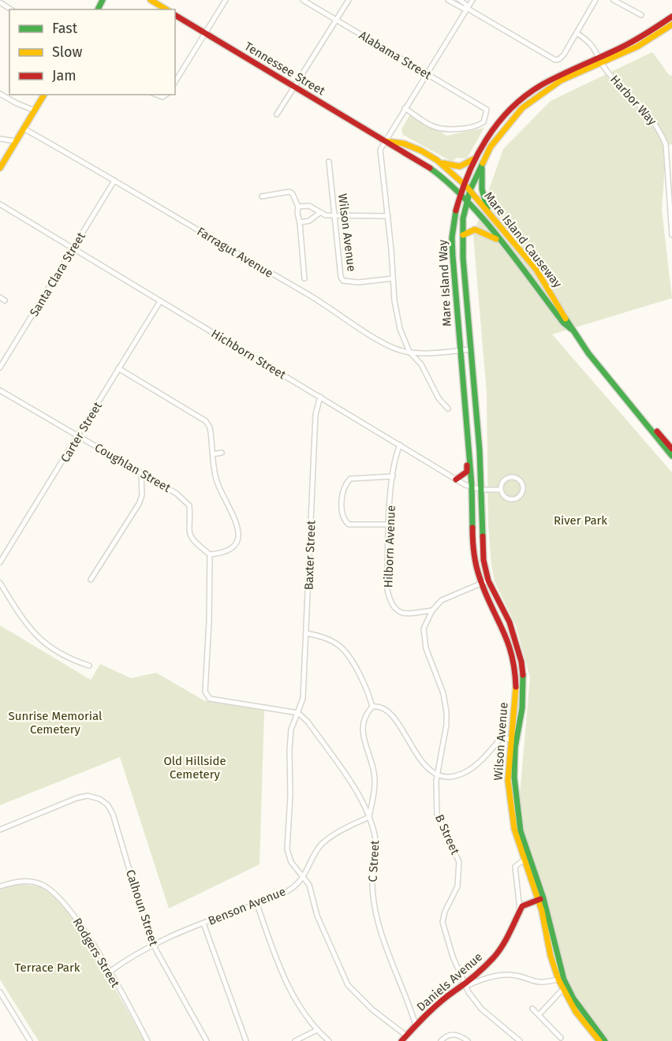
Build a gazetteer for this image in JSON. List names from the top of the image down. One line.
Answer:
{"streets":{"main road":["Tennessee Street","Wilson Avenue","Mare Island Causeway","Mare Island Way","Daniels Avenue"],"street":["Alabama Street","Harbor Way","Farragut Avenue","Santa Clara Street","Hichborn Street","Carter Street","Coughlan Street","Hilborn Avenue","Baxter Street","B Street","C Street","Benson Avenue","Calhoun Street","Rodgers Street"]},"crossings":[["Tennessee Street","Mare Island Causeway"],["Tennessee Street","Mare Island Way"],["Harbor Way","Mare Island Way"],["Wilson Avenue","Mare Island Way"],["Wilson Avenue","Hichborn Street"],["Wilson Avenue","Daniels Avenue"],["Mare Island Causeway","Mare Island Way"],["Farragut Avenue","Santa Clara Street"],["Santa Clara Street","Hichborn Street"],["Mare Island Way","Hichborn Street"],["Hichborn Street","Carter Street"],["Hichborn Street","Hilborn Avenue"],["Hichborn Street","Baxter Street"],["Carter Street","Coughlan Street"],["Hilborn Avenue","B Street"],["Baxter Street","C Street"],["Baxter Street","Benson Avenue"],["Baxter Street","Daniels Avenue"],["B Street","Daniels Avenue"],["C Street","Benson Avenue"],["C Street","Daniels Avenue"],["Benson Avenue","Calhoun Street"],["Benson Avenue","Rodgers Street"]],"parks":["River Park","Sunrise Memorial Cemetery","Old Hillside Cemetery","Terrace Park"],"legend":["Fast","Slow","Jam"]}
